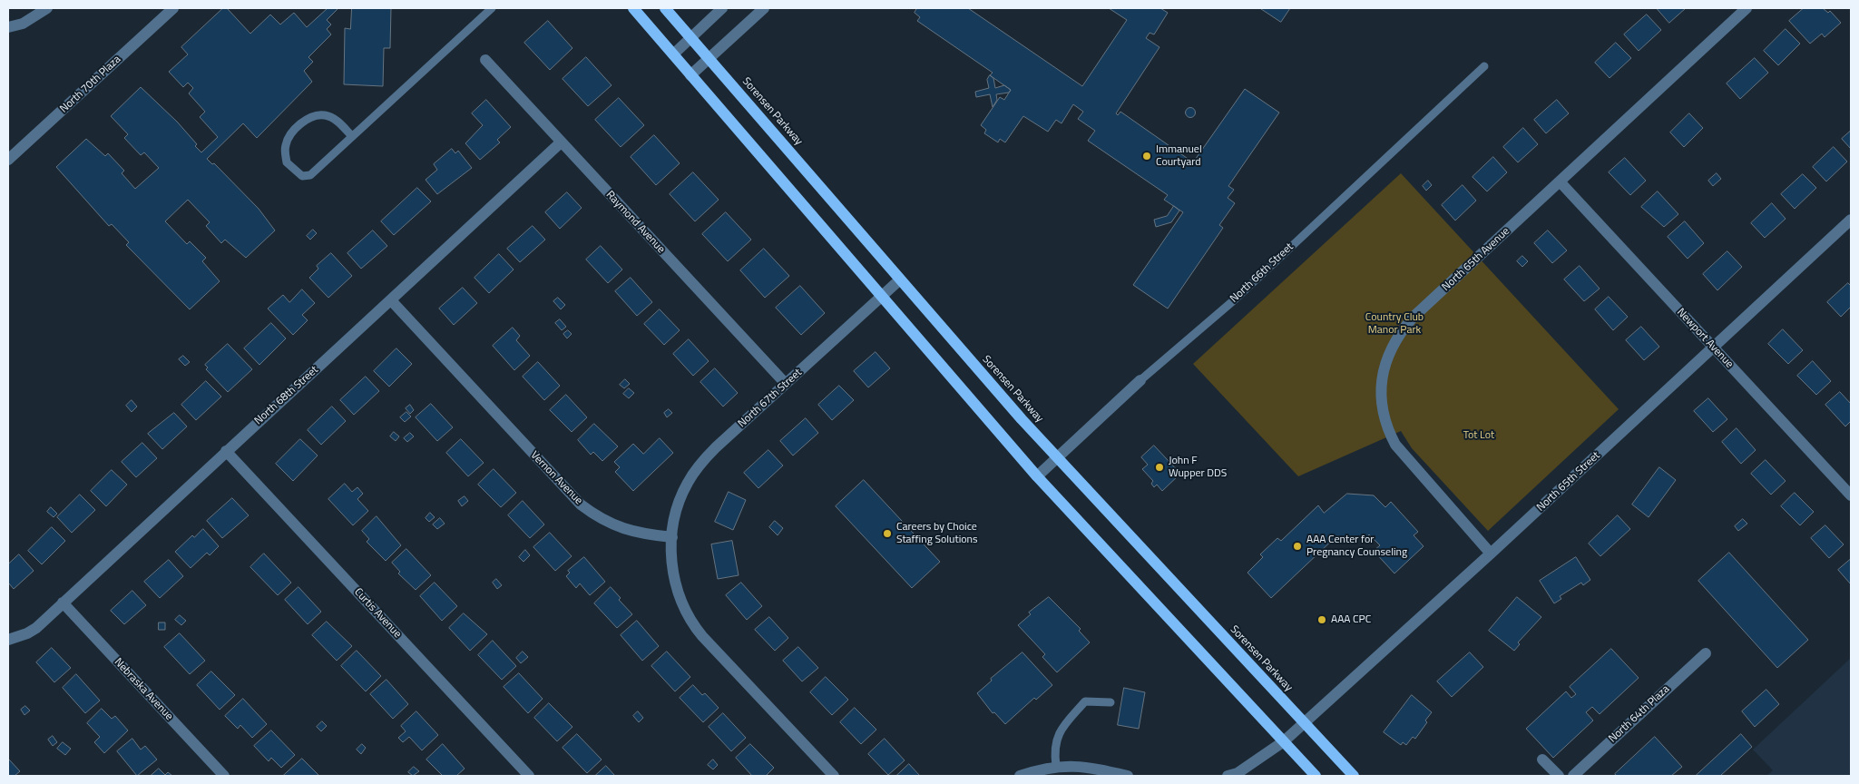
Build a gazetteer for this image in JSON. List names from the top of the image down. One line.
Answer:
{"streets":{"main road":["Sorensen Parkway"],"street":["North 70th Plaza","Raymond Avenue","North 65th Avenue","North 66th Street","Newport Avenue","North 68th Street","North 67th Street","Vernon Avenue","North 65th Street","Curtis Avenue","Nebraska Avenue","North 64th Plaza"]},"crossings":[["Sorensen Parkway","North 66th Street"],["Sorensen Parkway","North 67th Street"],["Sorensen Parkway","North 65th Street"],["Raymond Avenue","North 68th Street"],["Raymond Avenue","North 67th Street"],["North 65th Avenue","Newport Avenue"],["North 65th Avenue","North 65th Street"],["Newport Avenue","North 65th Street"],["North 68th Street","Vernon Avenue"],["North 68th Street","Curtis Avenue"],["North 68th Street","Nebraska Avenue"],["North 67th Street","Vernon Avenue"]],"parks":["Country Club Manor Park","Tot Lot"],"places":["Immanuel Courtyard","John F Wupper DDS","Careers by Choice Staffing Solutions","AAA Center for Pregnancy Counseling","AAA CPC"]}
